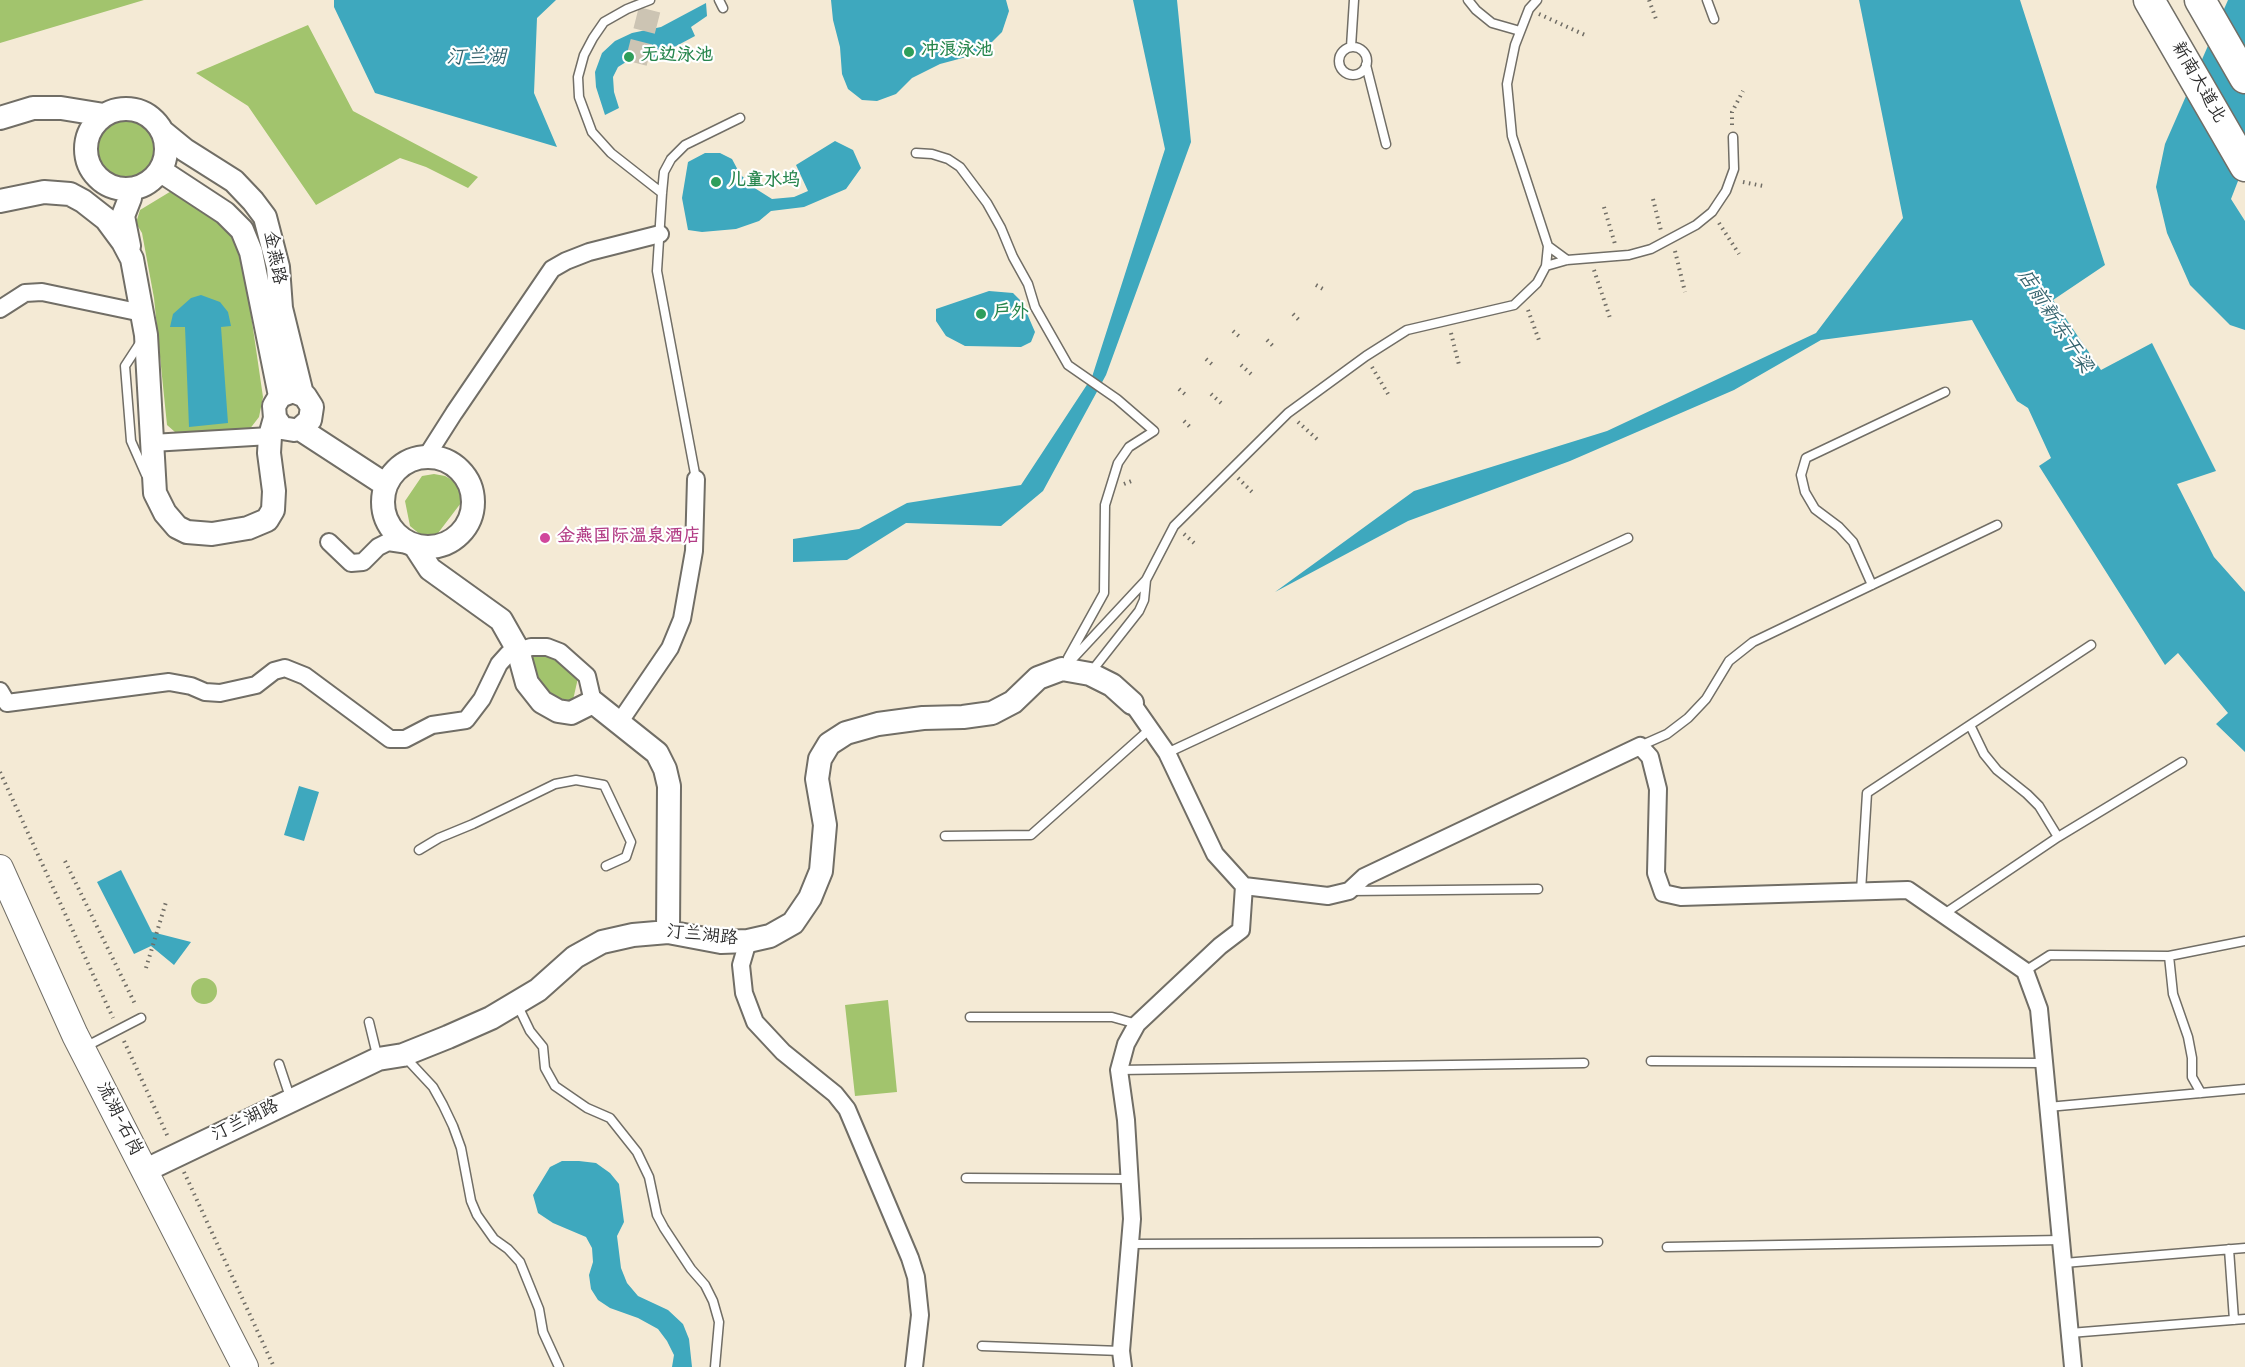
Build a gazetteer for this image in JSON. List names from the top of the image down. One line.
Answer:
{"streets":{"highway":["新南大道北"],"main road":["流湖-石岗"],"street":["金燕路","汀兰湖路"]},"crossings":[["汀兰湖路","流湖-石岗"]],"water":["汀兰湖","店前新东干梁"],"places":["冲浪泳池","无边泳池","儿童水坞","户外","金燕国际温泉酒店"]}
